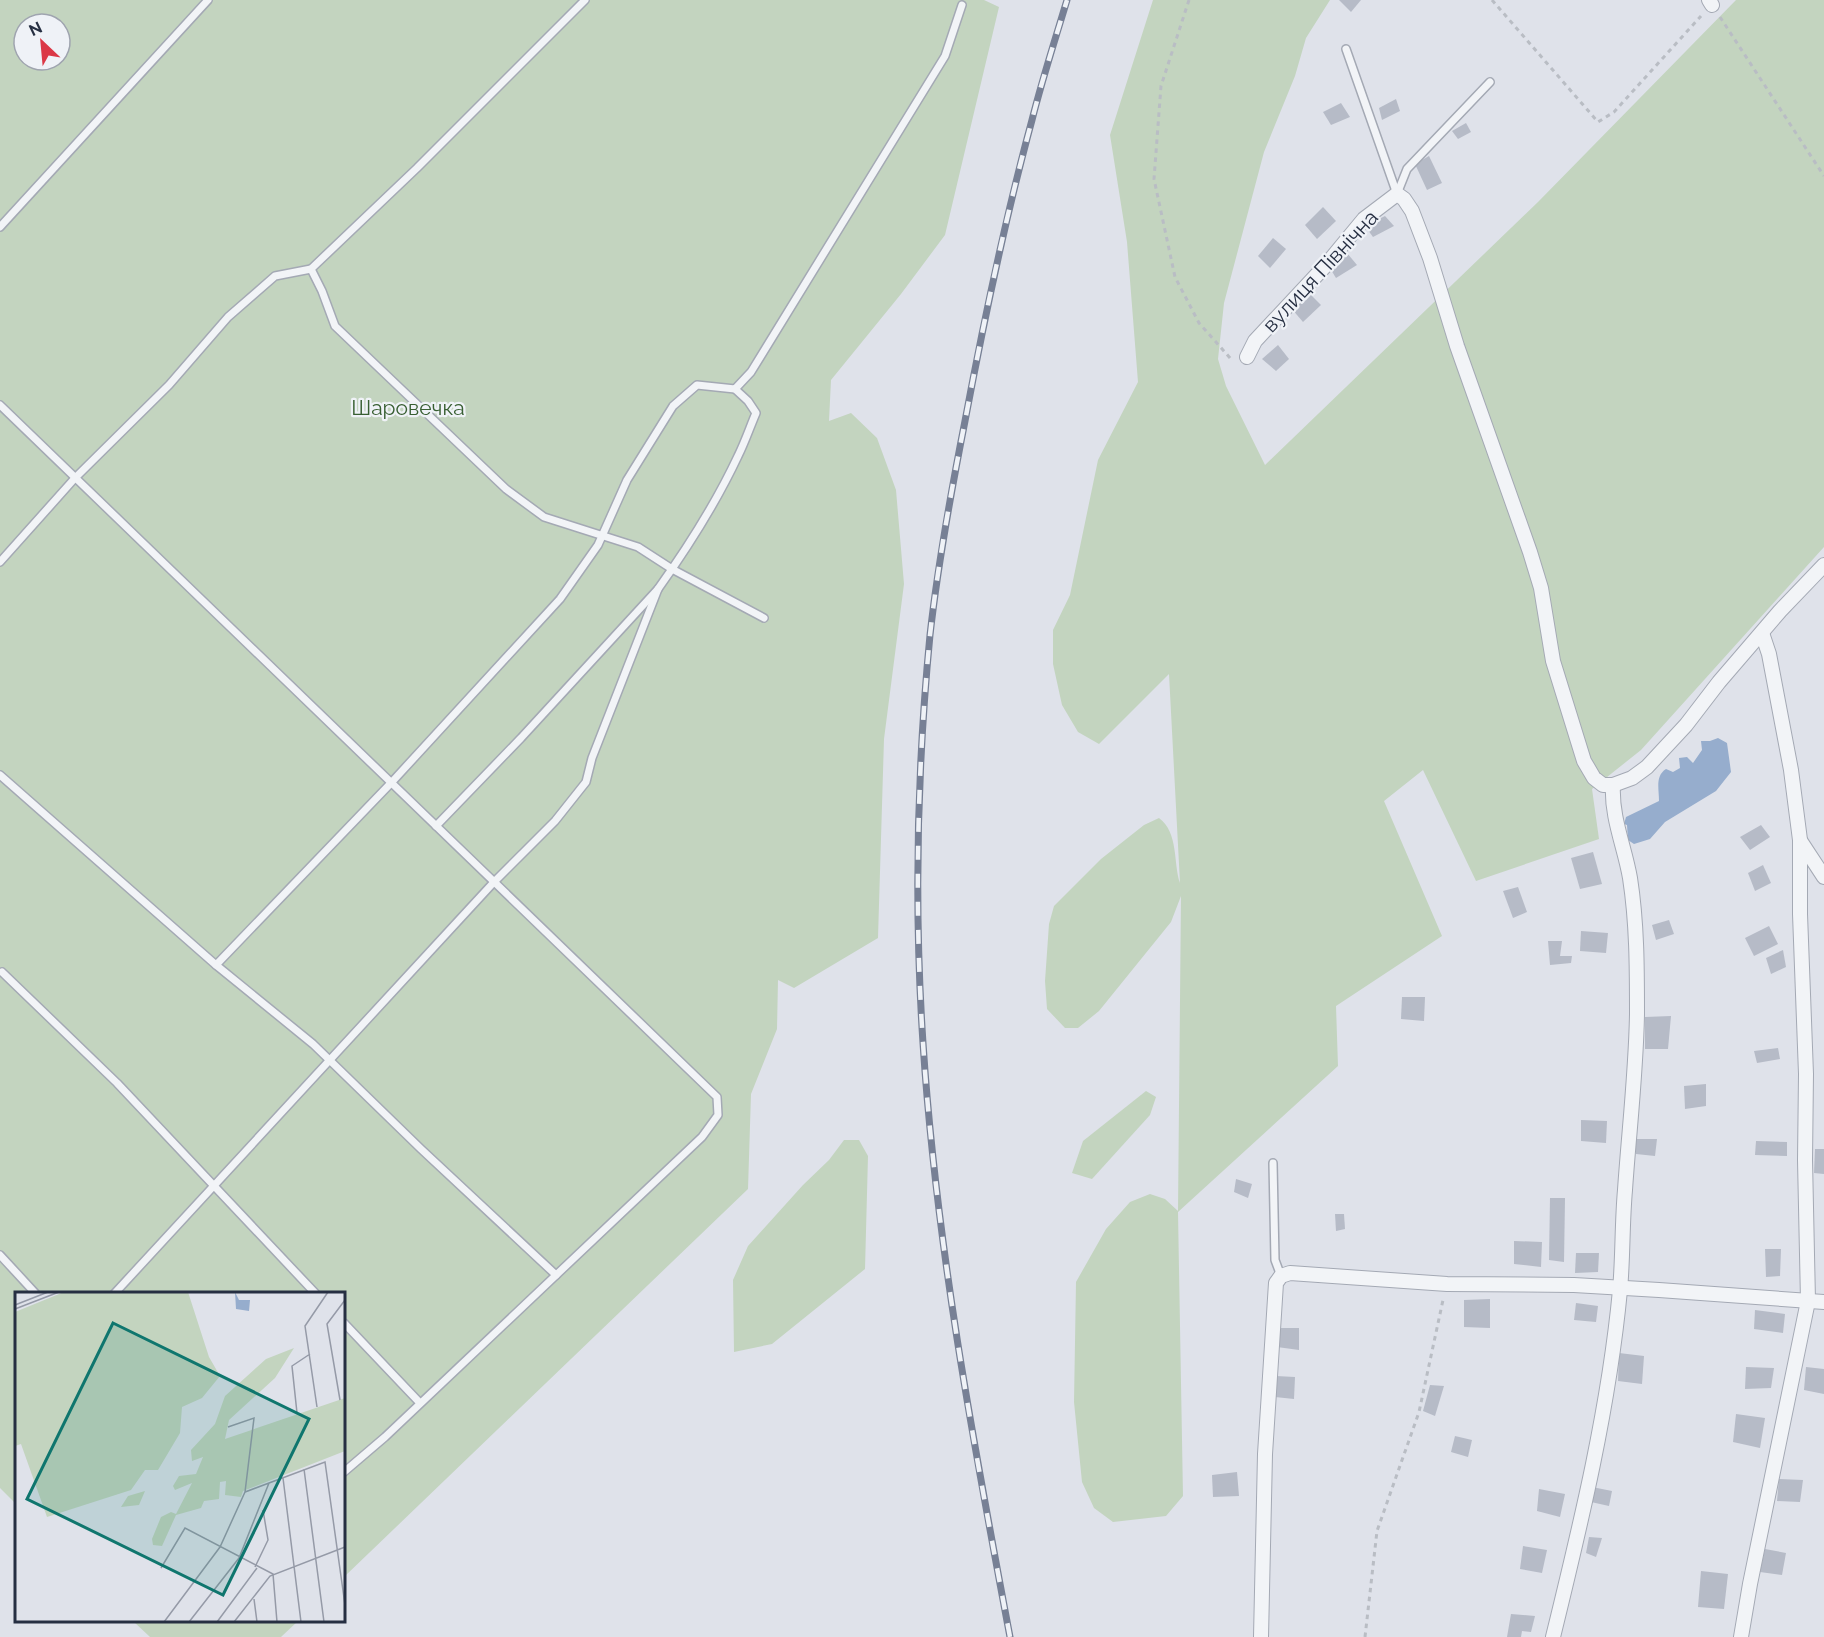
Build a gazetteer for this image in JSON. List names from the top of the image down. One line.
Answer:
{"streets":{"street":["вулиця Північна"]},"parks":["Шаровечка"],"north":"top left"}
